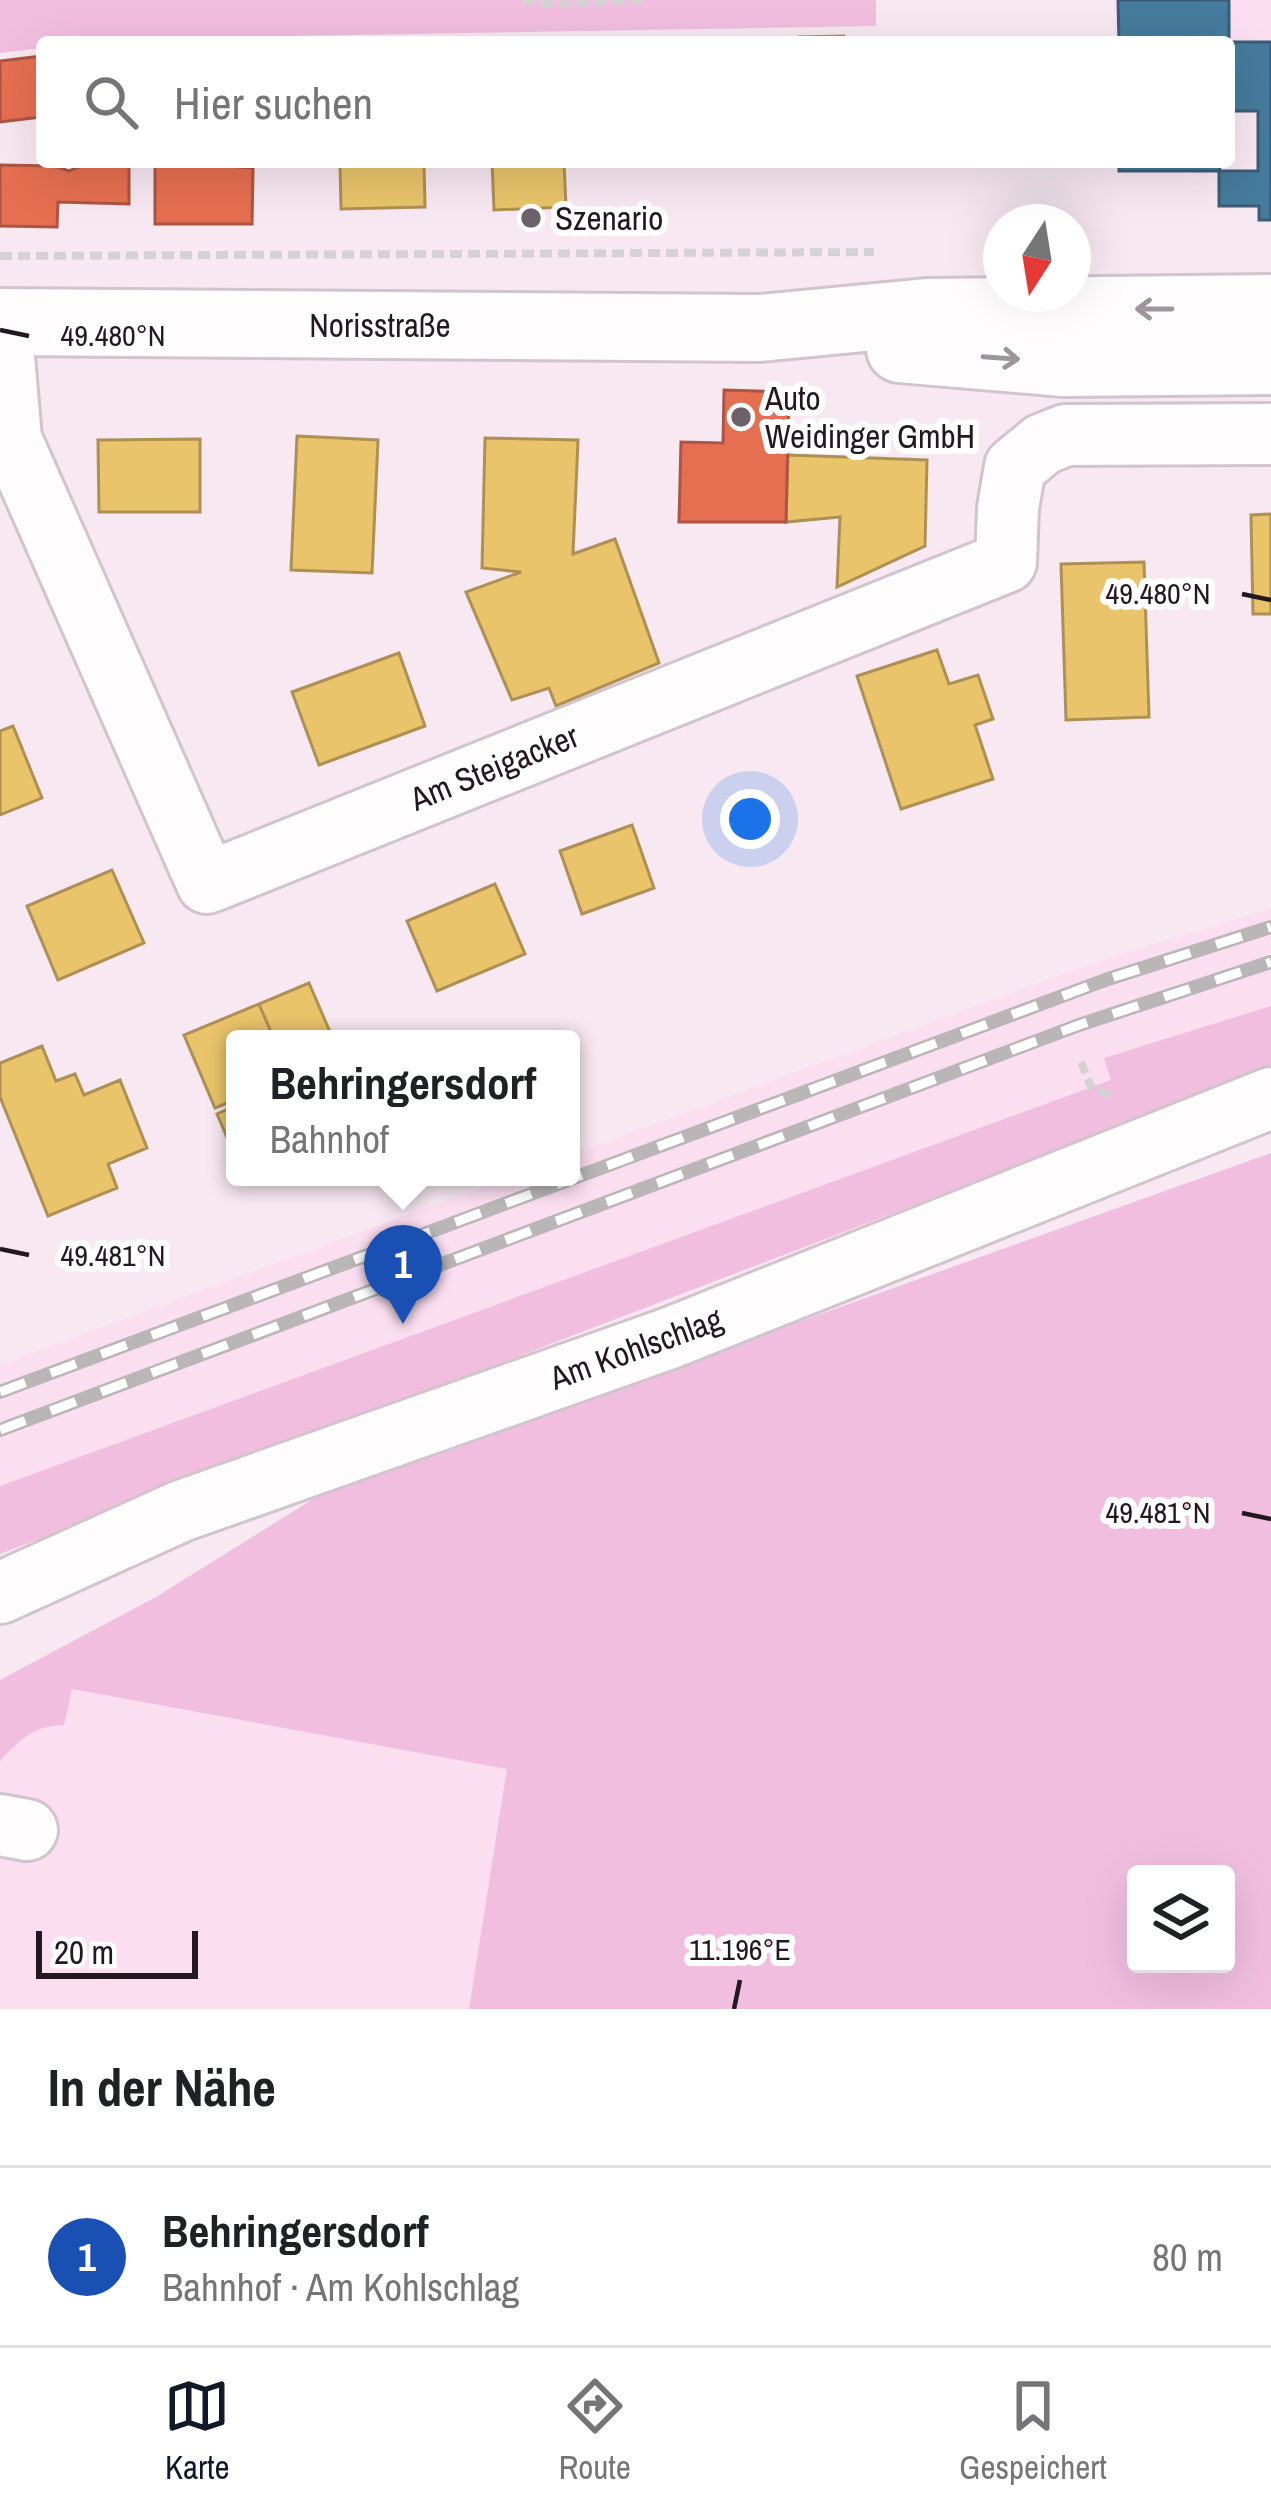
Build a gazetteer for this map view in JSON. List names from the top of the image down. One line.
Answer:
{"streets":{"main road":["Norisstraße"],"street":["Am Steigacker","Am Kohlschlag"]},"crossings":[["Norisstraße","Am Steigacker"]],"places":["Szenario","Auto Weidinger GmbH"],"scale_bar":"20 m","north":"bottom","page":{"search":"Hier suchen","popup":["Behringersdorf","Bahnhof"],"pins":"1","scale":"20 m","heading":"In der Nähe","list":[{"mark":"1","name":"Behringersdorf","note":"Bahnhof · Am Kohlschlag","value":"80 m"}],"nav":["Karte","Route","Gespeichert"]},"coordinates":["49.480°N","49.481°N","11.196°E"]}
